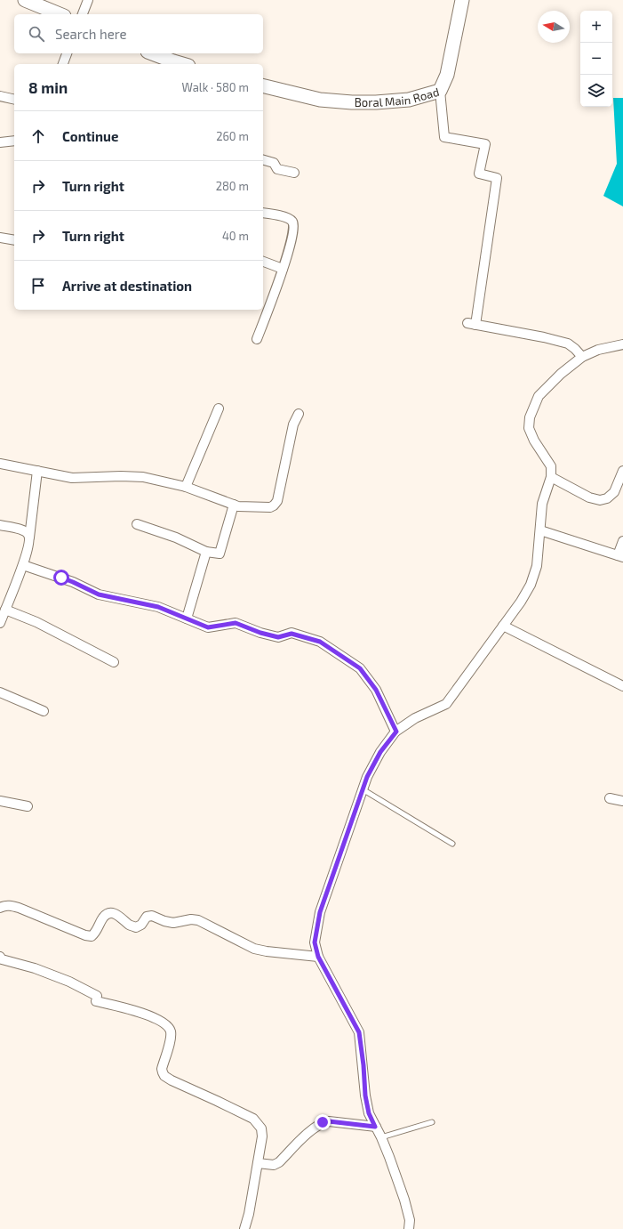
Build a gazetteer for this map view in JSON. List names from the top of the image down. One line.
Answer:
{"streets":{"main road":["Boral Main Road"]},"north":"left","page":{"map_buttons":["+","−"],"search":"Search here","heading":["8 min","Walk · 580 m"],"list":[["Continue","260 m"],["Turn right","280 m"],["Turn right","40 m"],"Arrive at destination"]}}
